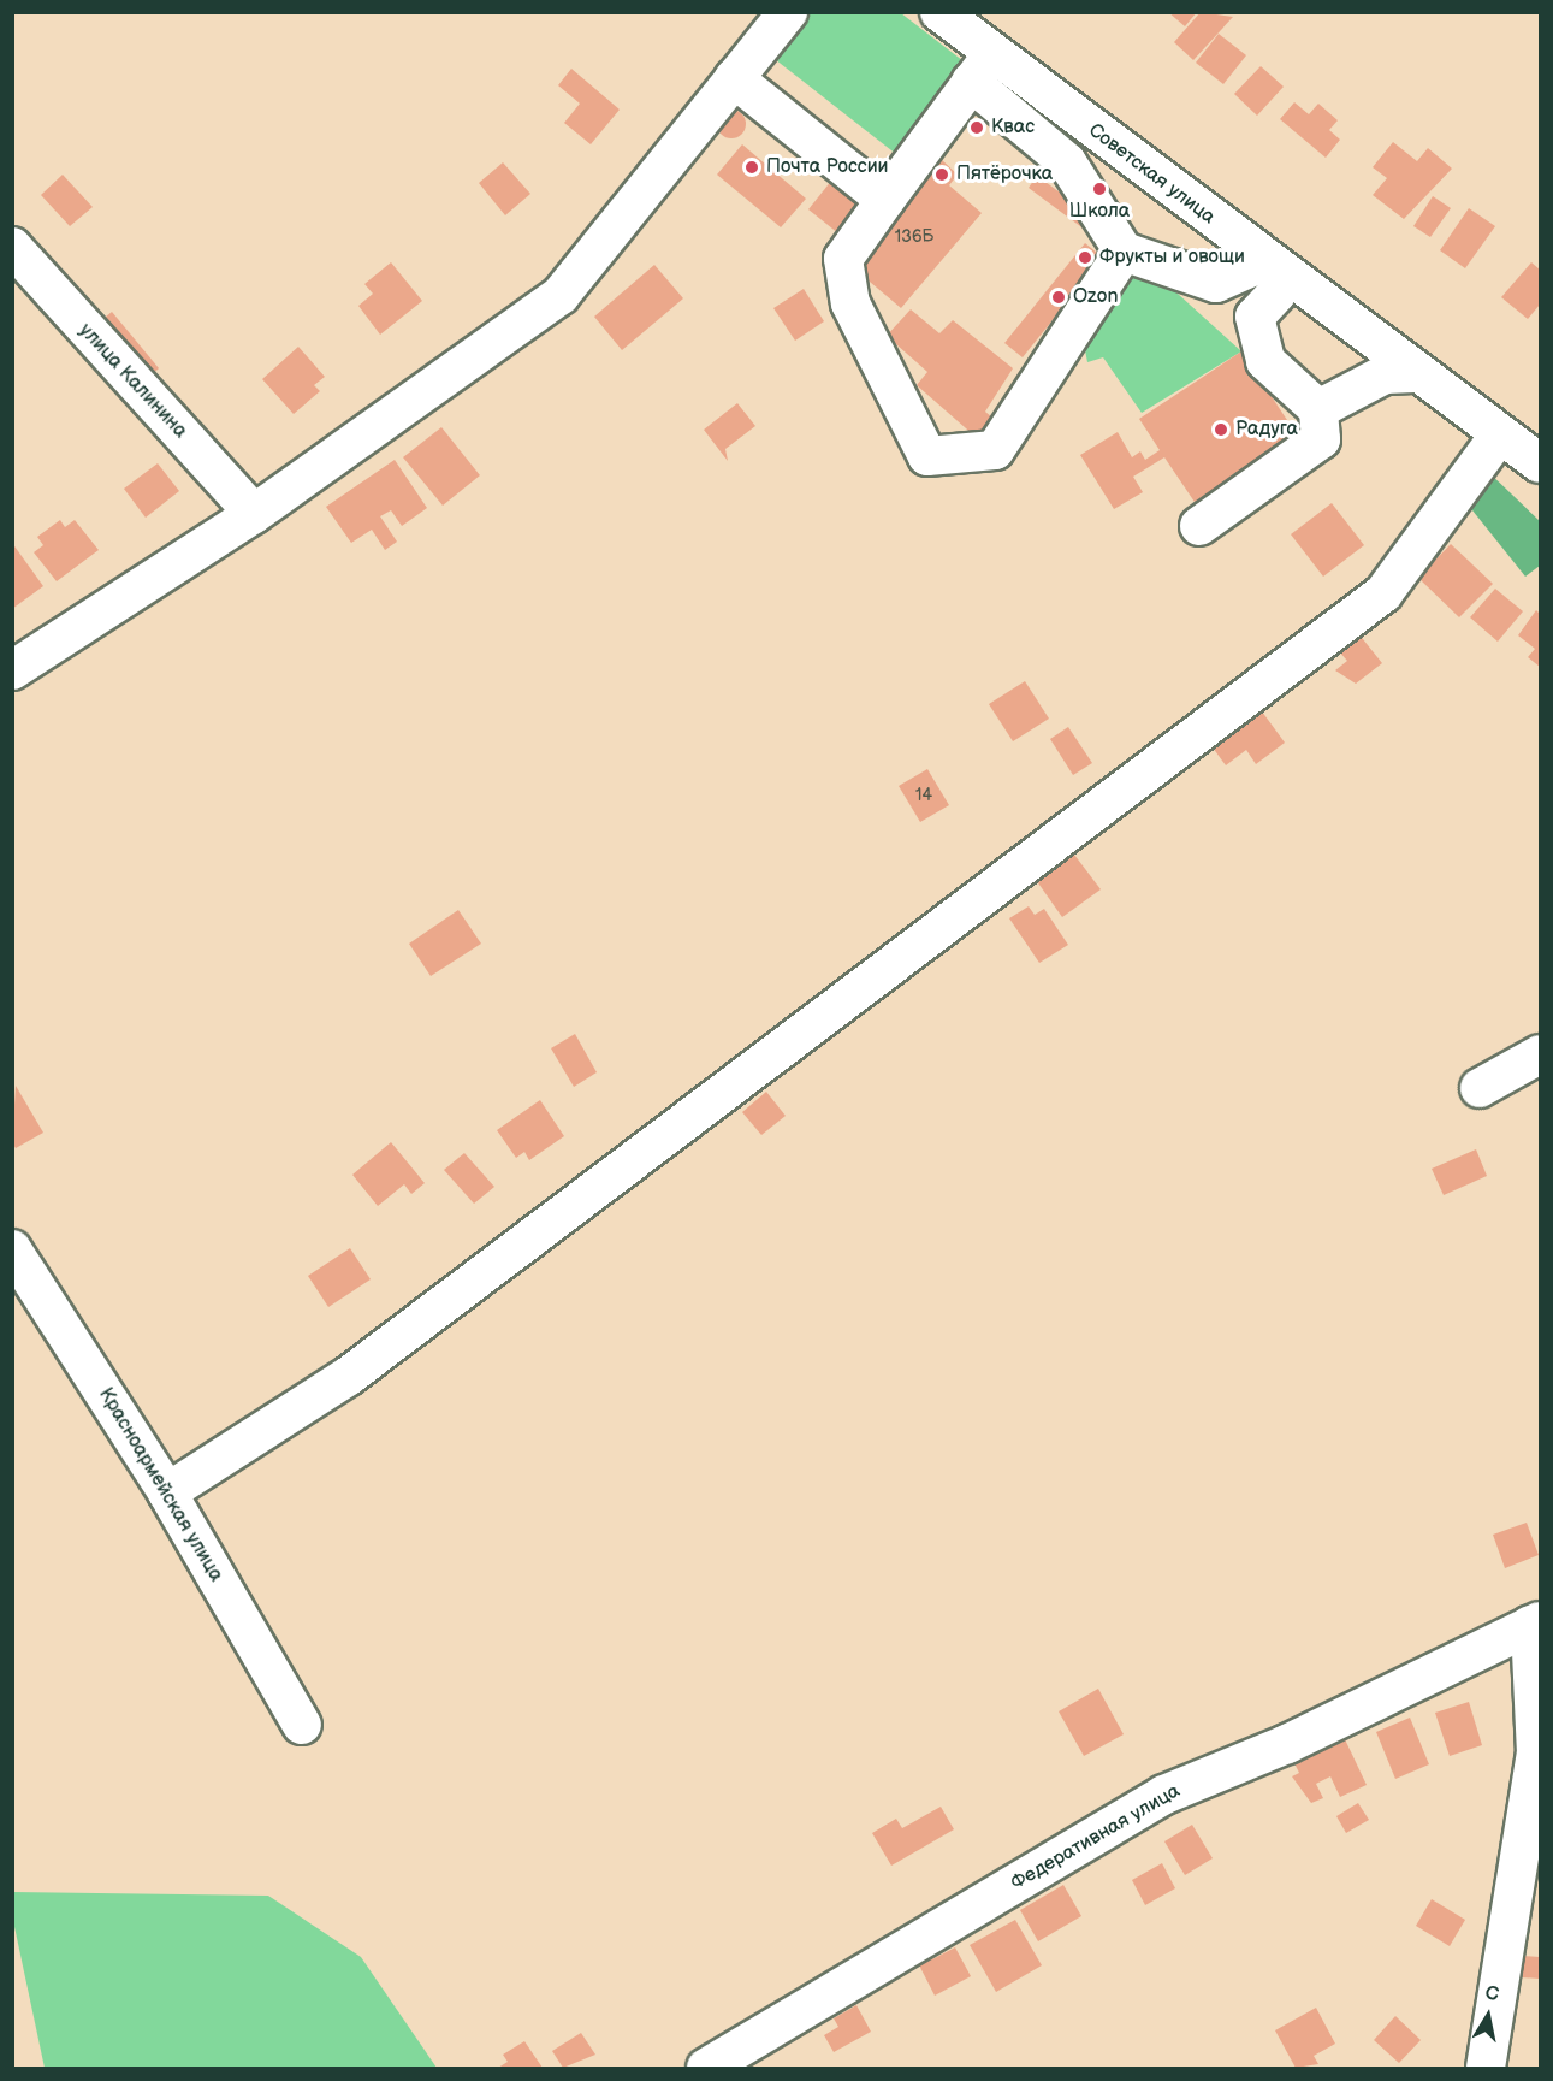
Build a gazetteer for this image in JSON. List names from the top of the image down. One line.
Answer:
{"streets":{"street":["Советская улица","улица Калинина","Красноармейская улица","Федеративная улица"]},"places":["Квас","Почта России","Пятёрочка","Школа","Фрукты и овощи","Ozon","Радуга"],"house_numbers":["136Б","14"],"north":"top"}
